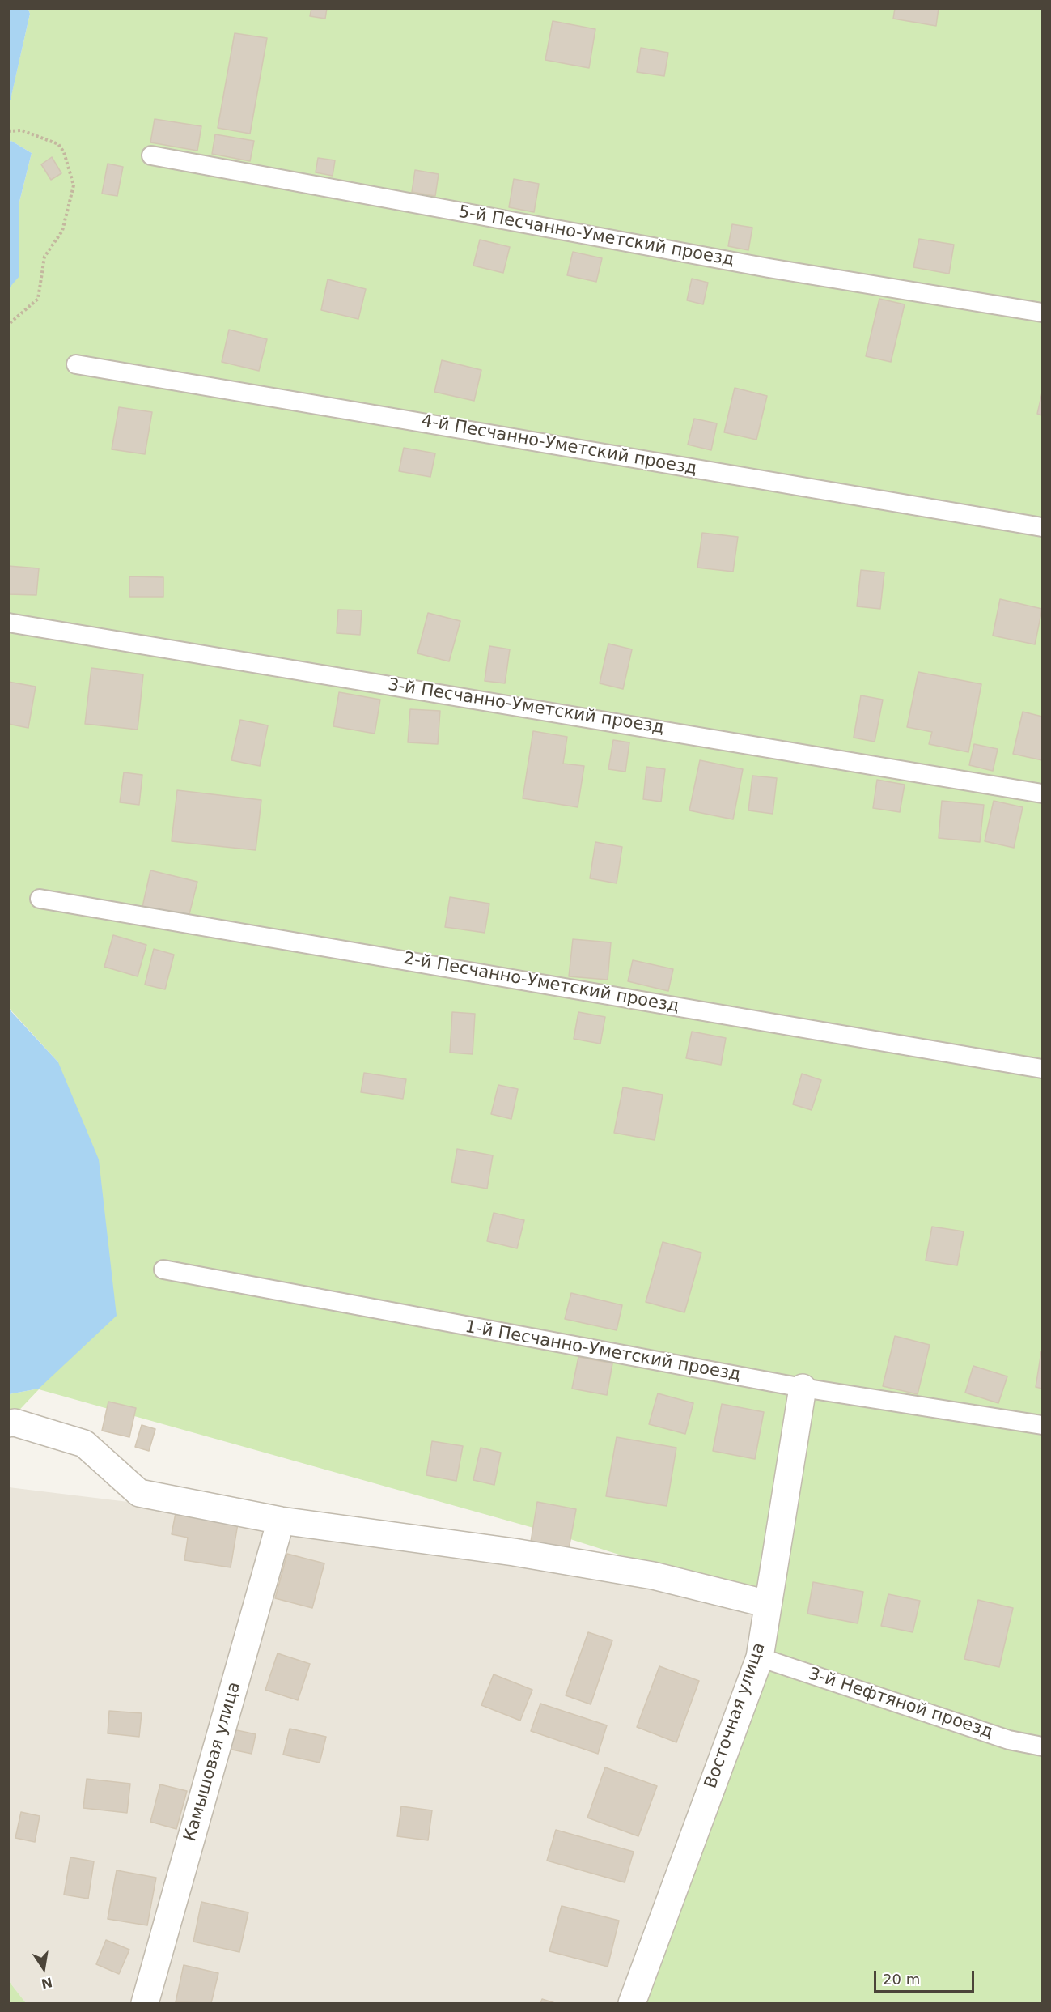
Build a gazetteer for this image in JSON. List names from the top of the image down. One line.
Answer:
{"streets":{"street":["Восточная улица","Камышовая улица"],"lane":["5-й Песчанно-Уметский проезд","4-й Песчанно-Уметский проезд","3-й Песчанно-Уметский проезд","2-й Песчанно-Уметский проезд","1-й Песчанно-Уметский проезд","3-й Нефтяной проезд"]},"crossings":[["1-й Песчанно-Уметский проезд","Восточная улица"],["3-й Нефтяной проезд","Восточная улица"]],"scale_bar":"20 m","north":"bottom"}
